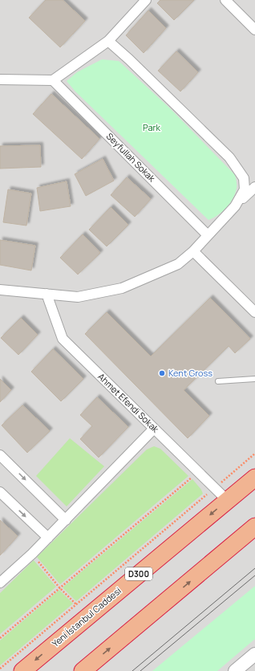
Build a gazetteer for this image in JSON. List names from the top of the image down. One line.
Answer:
{"streets":{"highway":["D300","Yeni İstanbul Caddesi"],"street":["Seyfullah Sokak","Ahmet Efendi Sokak"]},"crossings":[["Ahmet Efendi Sokak","Yeni İstanbul Caddesi"]],"parks":["Park"],"places":["Kent Gross"]}
